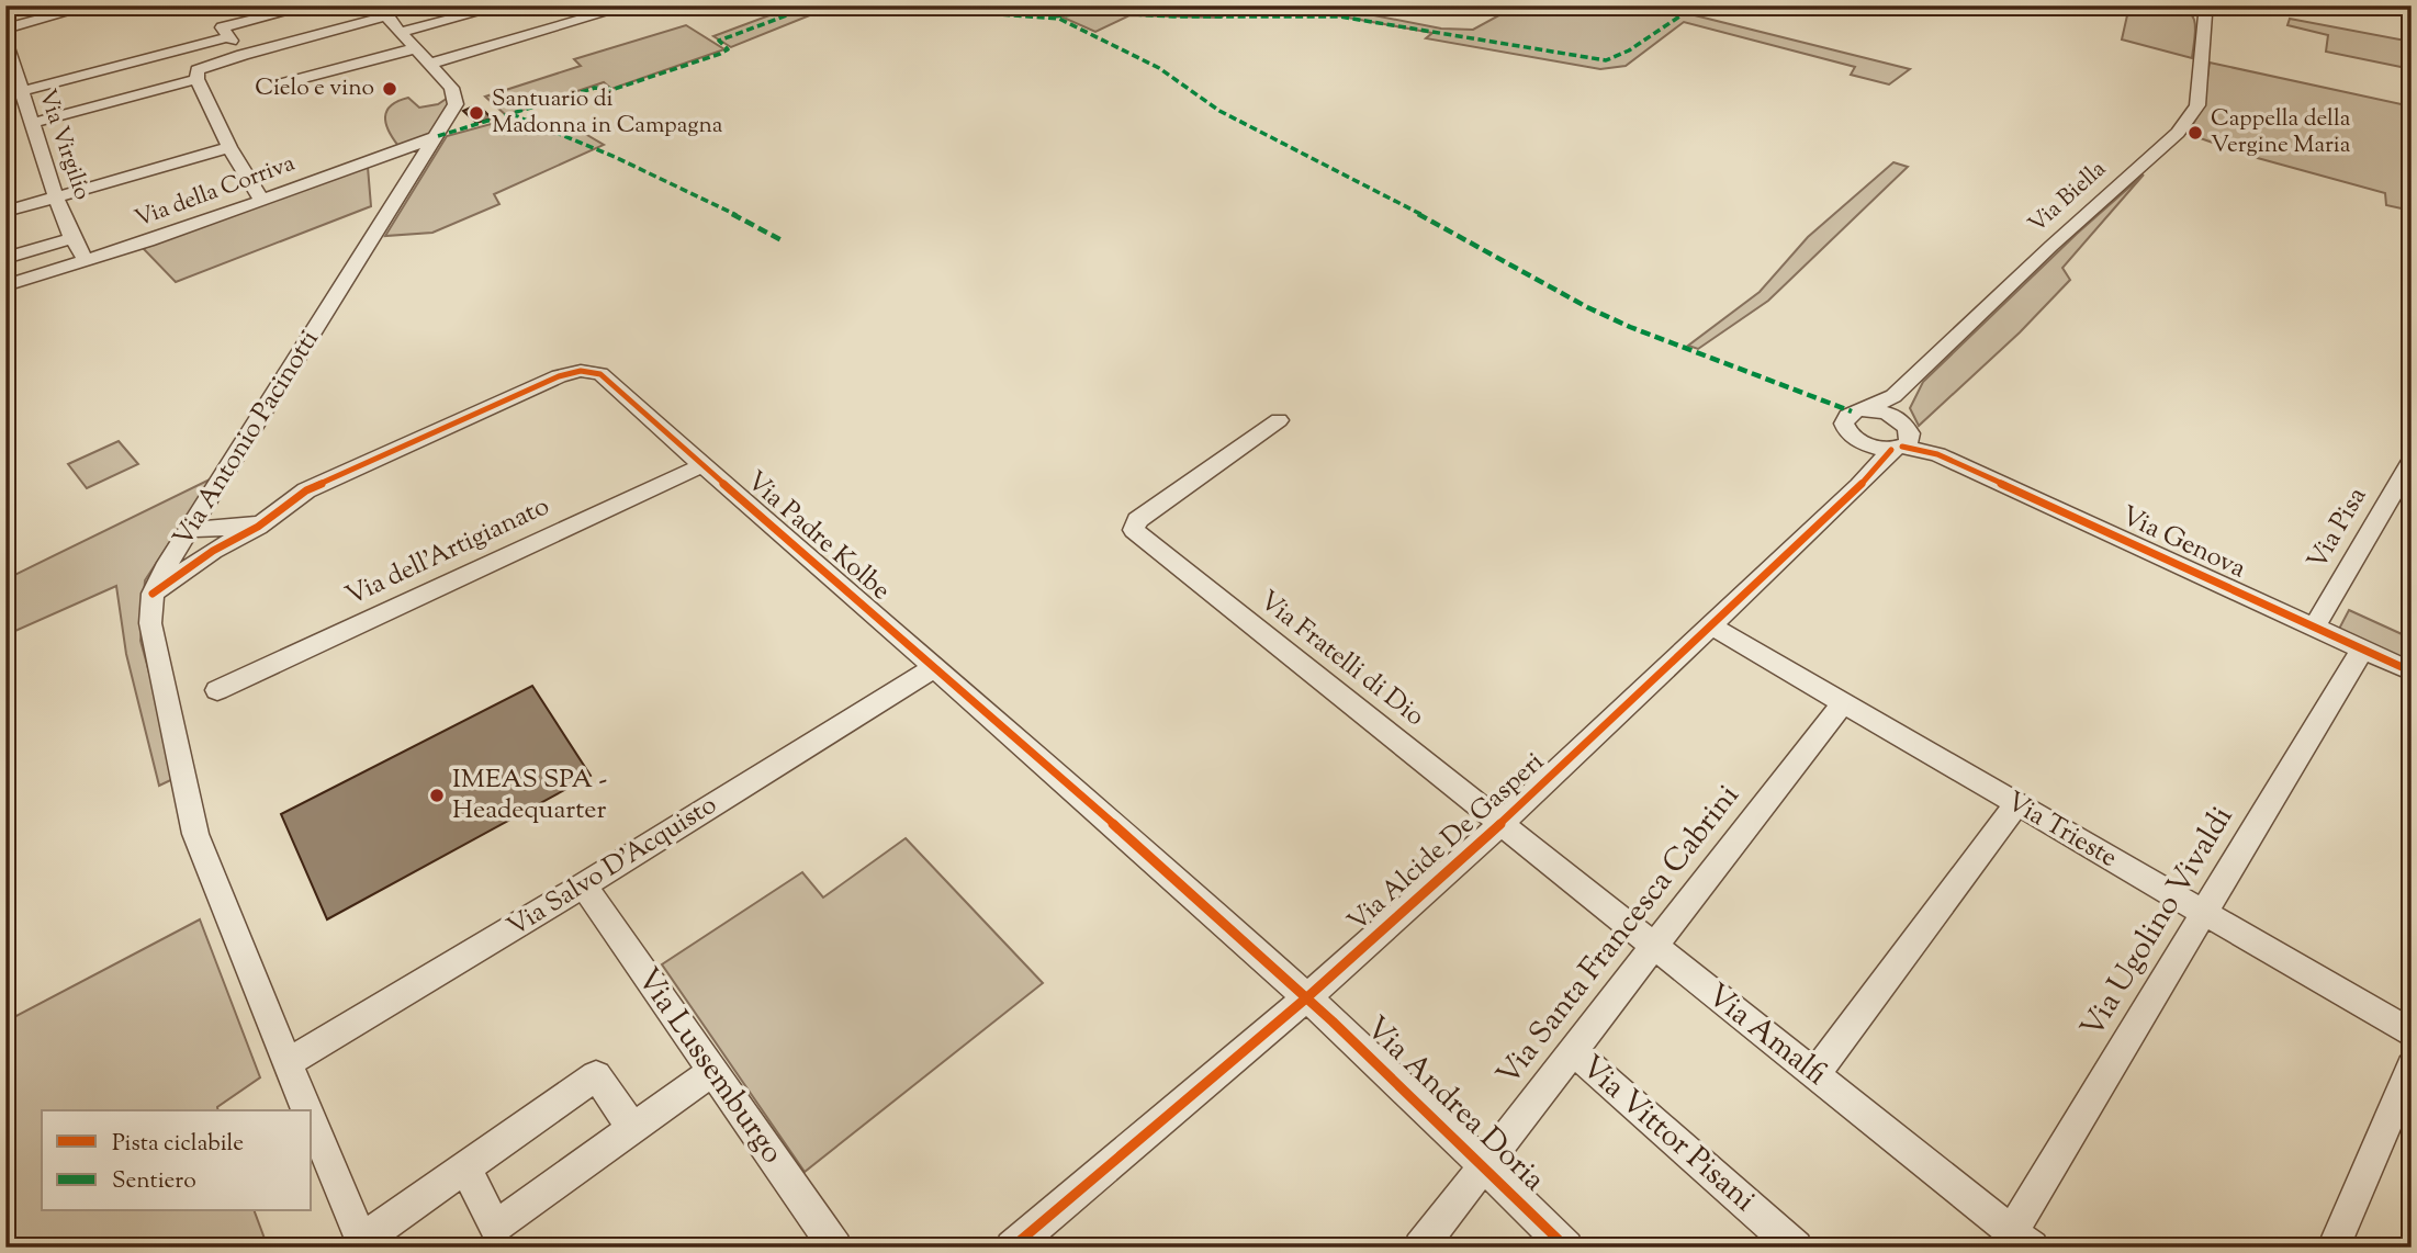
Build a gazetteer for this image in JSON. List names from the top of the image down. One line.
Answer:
{"streets":{"street":["Via Virgilio","Via della Corriva","Via Biella","Via Antonio Pacinotti","Via Pisa","Via Padre Kolbe","Via Genova","Via dell'Artigianato","Via Fratelli di Dio","Via Trieste","Via Alcide De Gasperi","Via Salvo D'Acquisto","Via Ugolino Vivaldi","Via Santa Francesca Cabrini","Via Amalfi","Via Lussemburgo","Via Andrea Doria","Via Vittor Pisani"]},"crossings":[["Via Virgilio","Via della Corriva"],["Via della Corriva","Via Antonio Pacinotti"],["Via Antonio Pacinotti","Via Padre Kolbe"],["Via Antonio Pacinotti","Via Salvo D'Acquisto"],["Via Pisa","Via Genova"],["Via Padre Kolbe","Via dell'Artigianato"],["Via Padre Kolbe","Via Alcide De Gasperi"],["Via Padre Kolbe","Via Salvo D'Acquisto"],["Via Padre Kolbe","Via Andrea Doria"],["Via Genova","Via Alcide De Gasperi"],["Via Genova","Via Ugolino Vivaldi"],["Via Fratelli di Dio","Via Alcide De Gasperi"],["Via Fratelli di Dio","Via Amalfi"],["Via Trieste","Via Alcide De Gasperi"],["Via Trieste","Via Ugolino Vivaldi"],["Via Trieste","Via Santa Francesca Cabrini"],["Via Alcide De Gasperi","Via Amalfi"],["Via Alcide De Gasperi","Via Andrea Doria"],["Via Salvo D'Acquisto","Via Lussemburgo"],["Via Ugolino Vivaldi","Via Amalfi"],["Via Santa Francesca Cabrini","Via Amalfi"],["Via Santa Francesca Cabrini","Via Andrea Doria"],["Via Santa Francesca Cabrini","Via Vittor Pisani"]],"places":["Cielo e vino","Santuario di Madonna in Campagna","Cappella della Vergine Maria","IMEAS SPA - Headequarter"],"legend":["Pista ciclabile","Sentiero"]}
